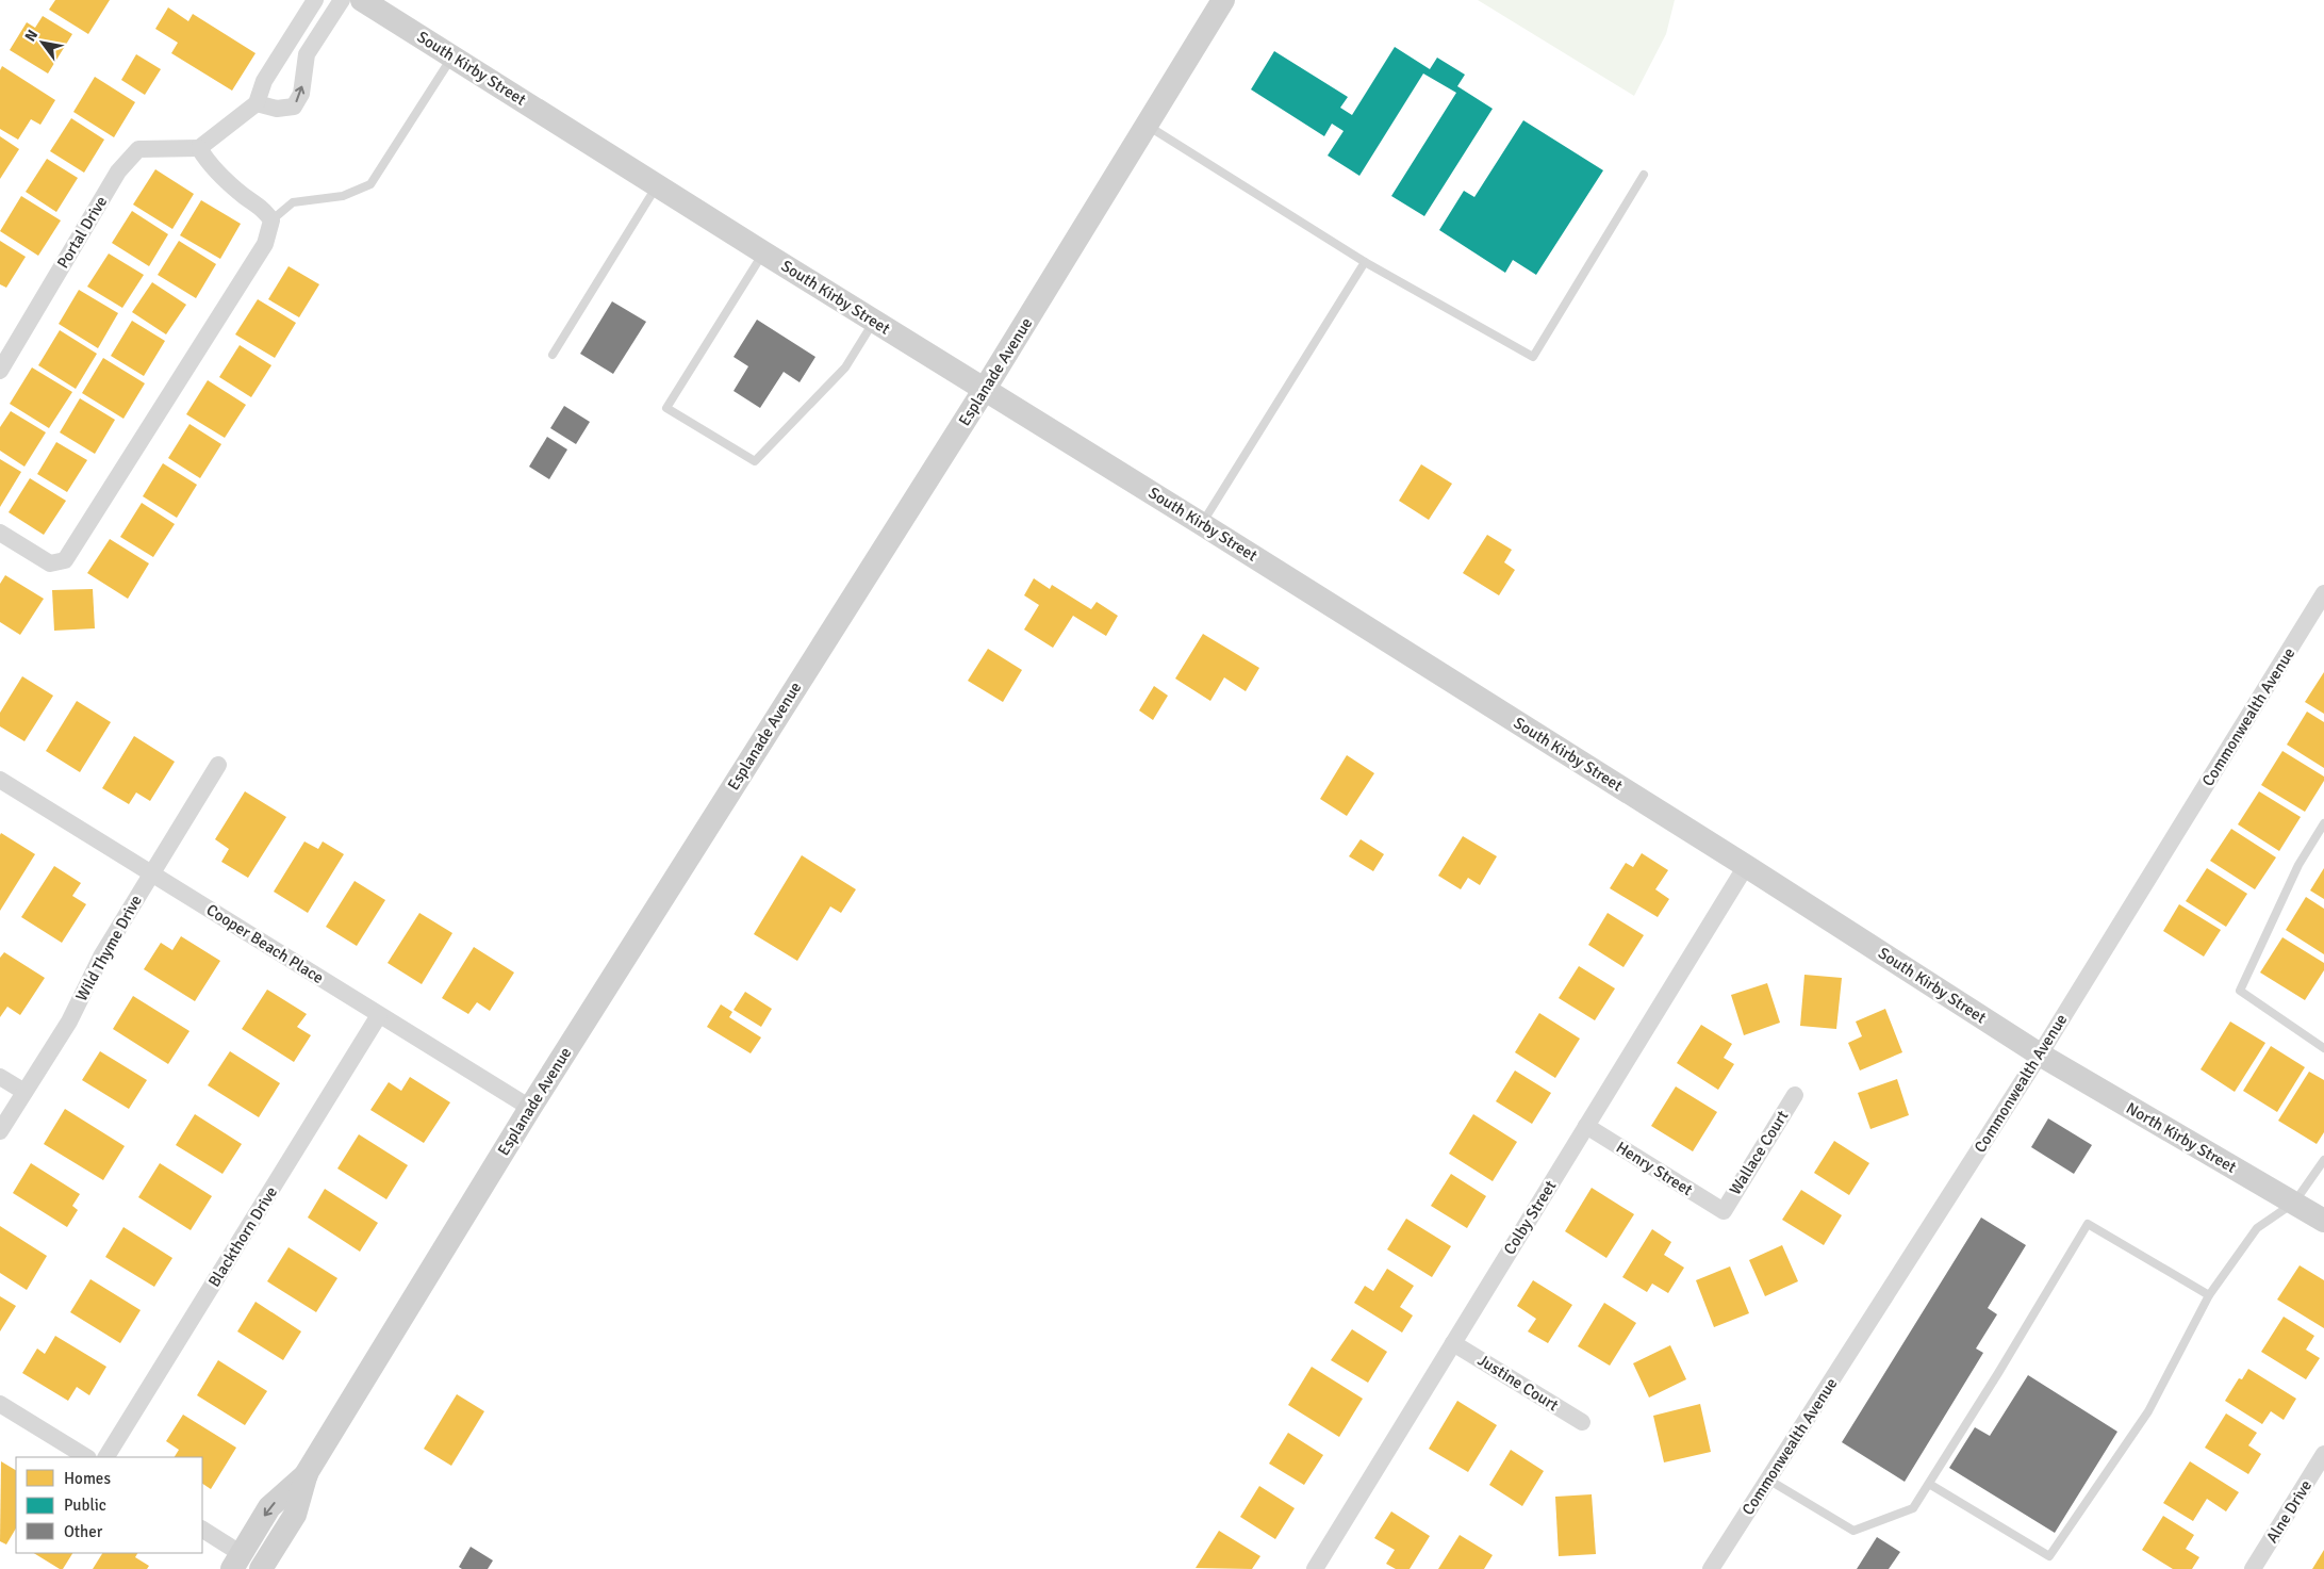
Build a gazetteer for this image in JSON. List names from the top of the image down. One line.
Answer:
{"streets":{"street":["South Kirby Street","Portal Drive","Esplanade Avenue","Commonwealth Avenue","Cooper Beach Place","Wild Thyme Drive","North Kirby Street","Wallace Court","Henry Street","Colby Street","Blackthorn Drive","Justine Court","Alne Drive"]},"crossings":[["South Kirby Street","Esplanade Avenue"],["South Kirby Street","Commonwealth Avenue"],["South Kirby Street","North Kirby Street"],["South Kirby Street","Colby Street"],["Esplanade Avenue","Cooper Beach Place"],["Commonwealth Avenue","North Kirby Street"],["Cooper Beach Place","Wild Thyme Drive"],["Cooper Beach Place","Blackthorn Drive"],["Wallace Court","Henry Street"],["Henry Street","Colby Street"],["Colby Street","Justine Court"]],"legend":["Homes","Public","Other"],"north":"top left"}
